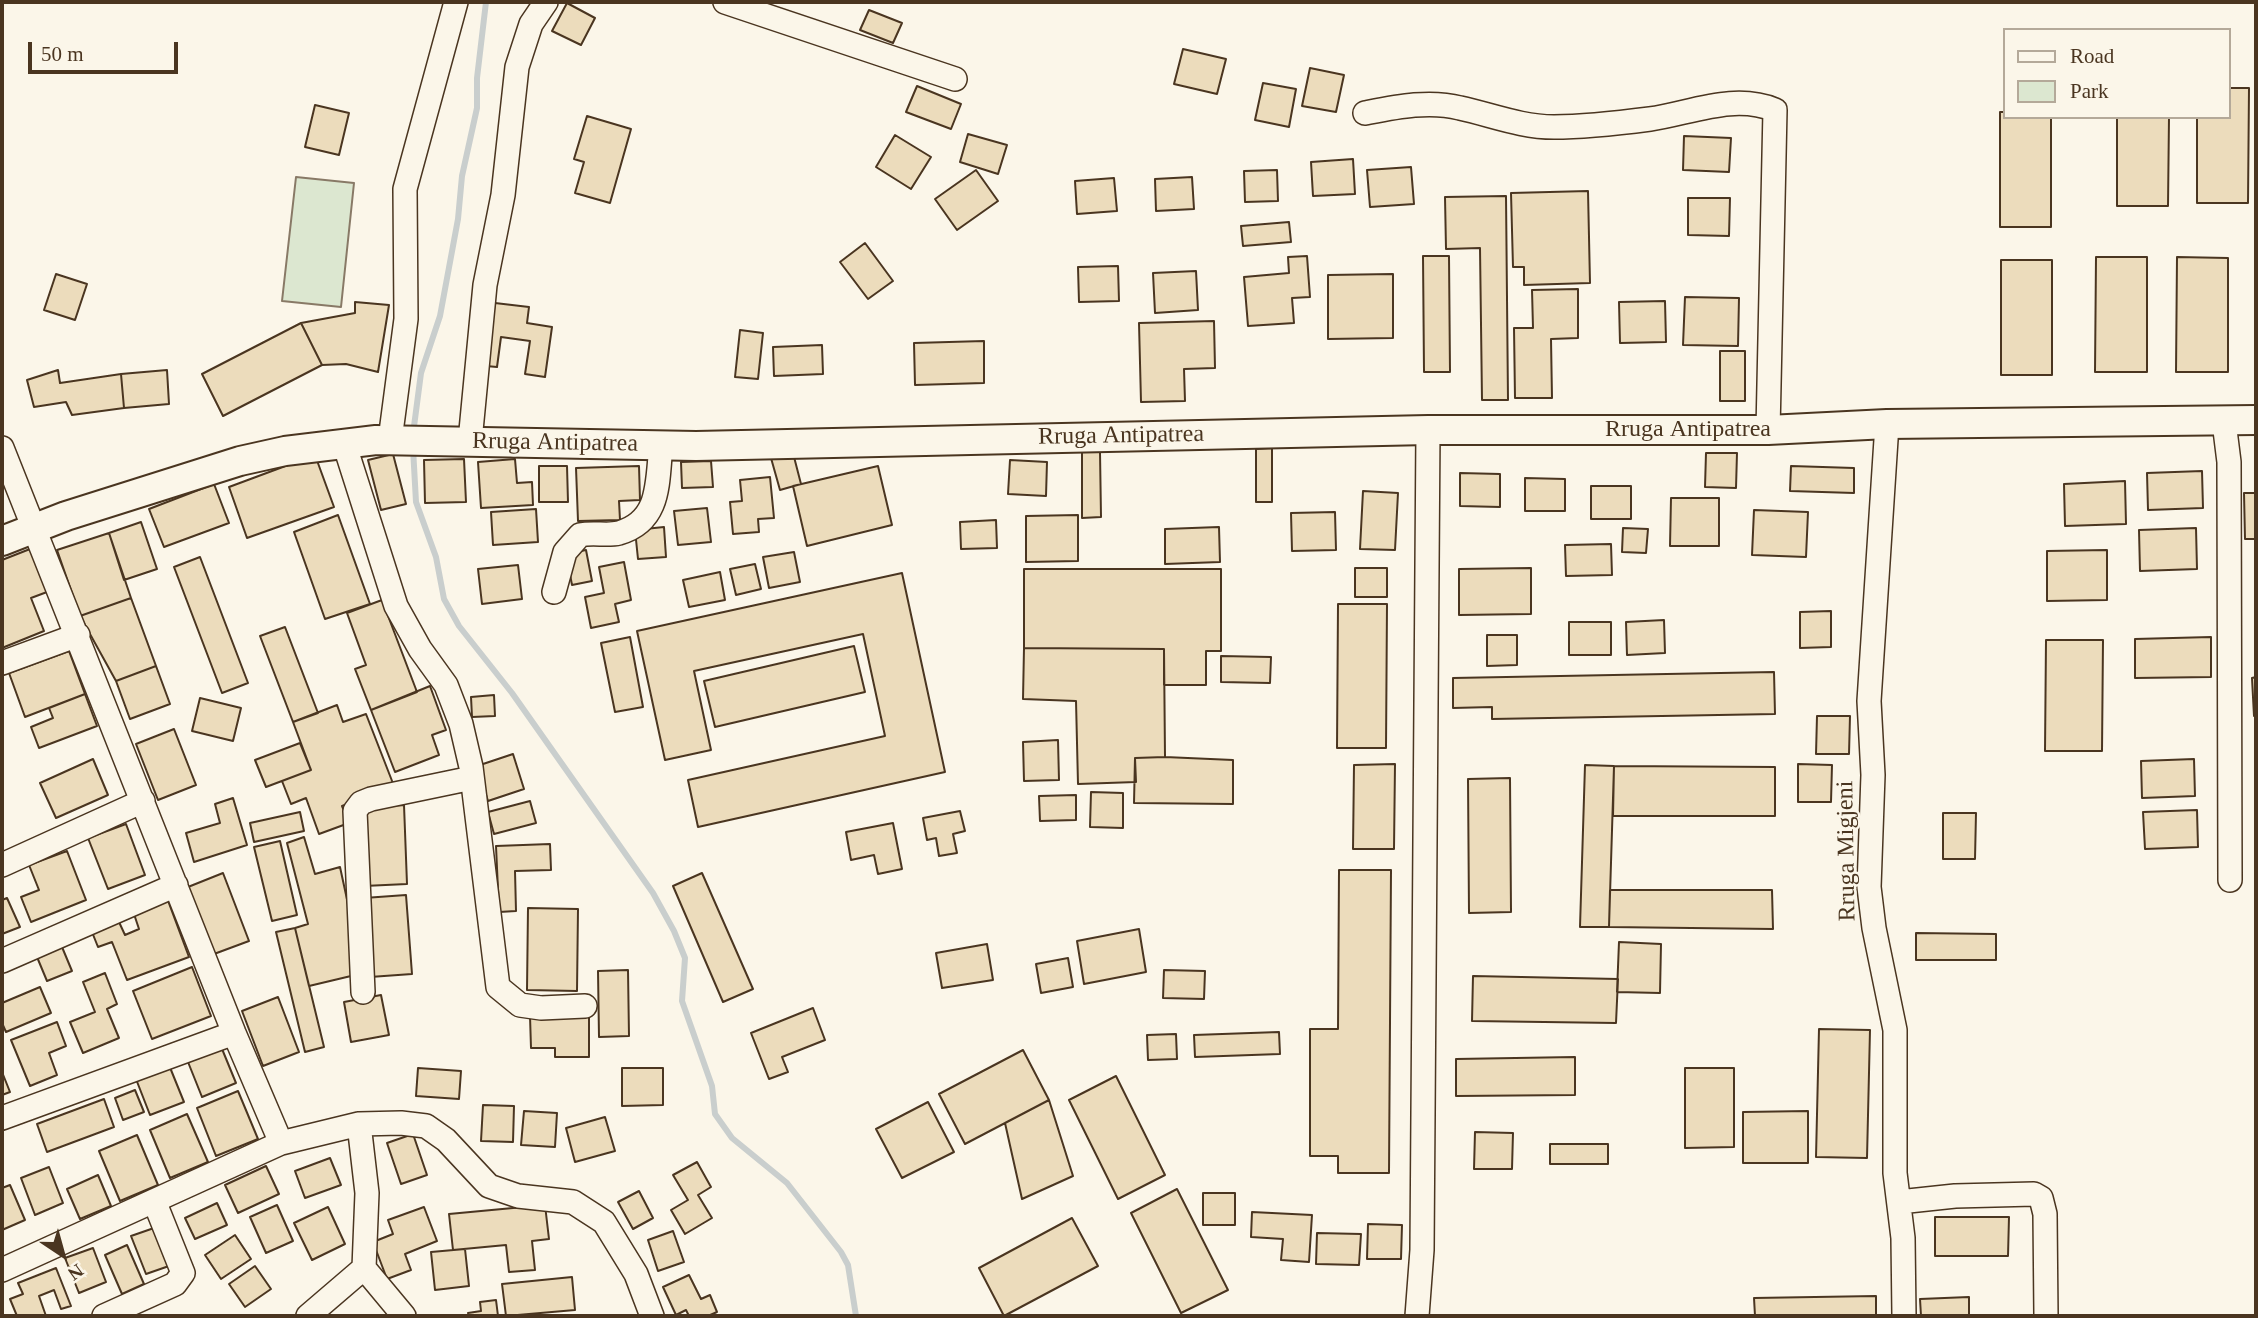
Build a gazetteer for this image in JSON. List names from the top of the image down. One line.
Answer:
{"streets":{"main road":["Rruga Antipatrea"],"street":["Rruga Migjeni"]},"crossings":[["Rruga Antipatrea","Rruga Migjeni"]],"legend":["Road","Park"],"scale_bar":"50 m","north":"bottom right"}
